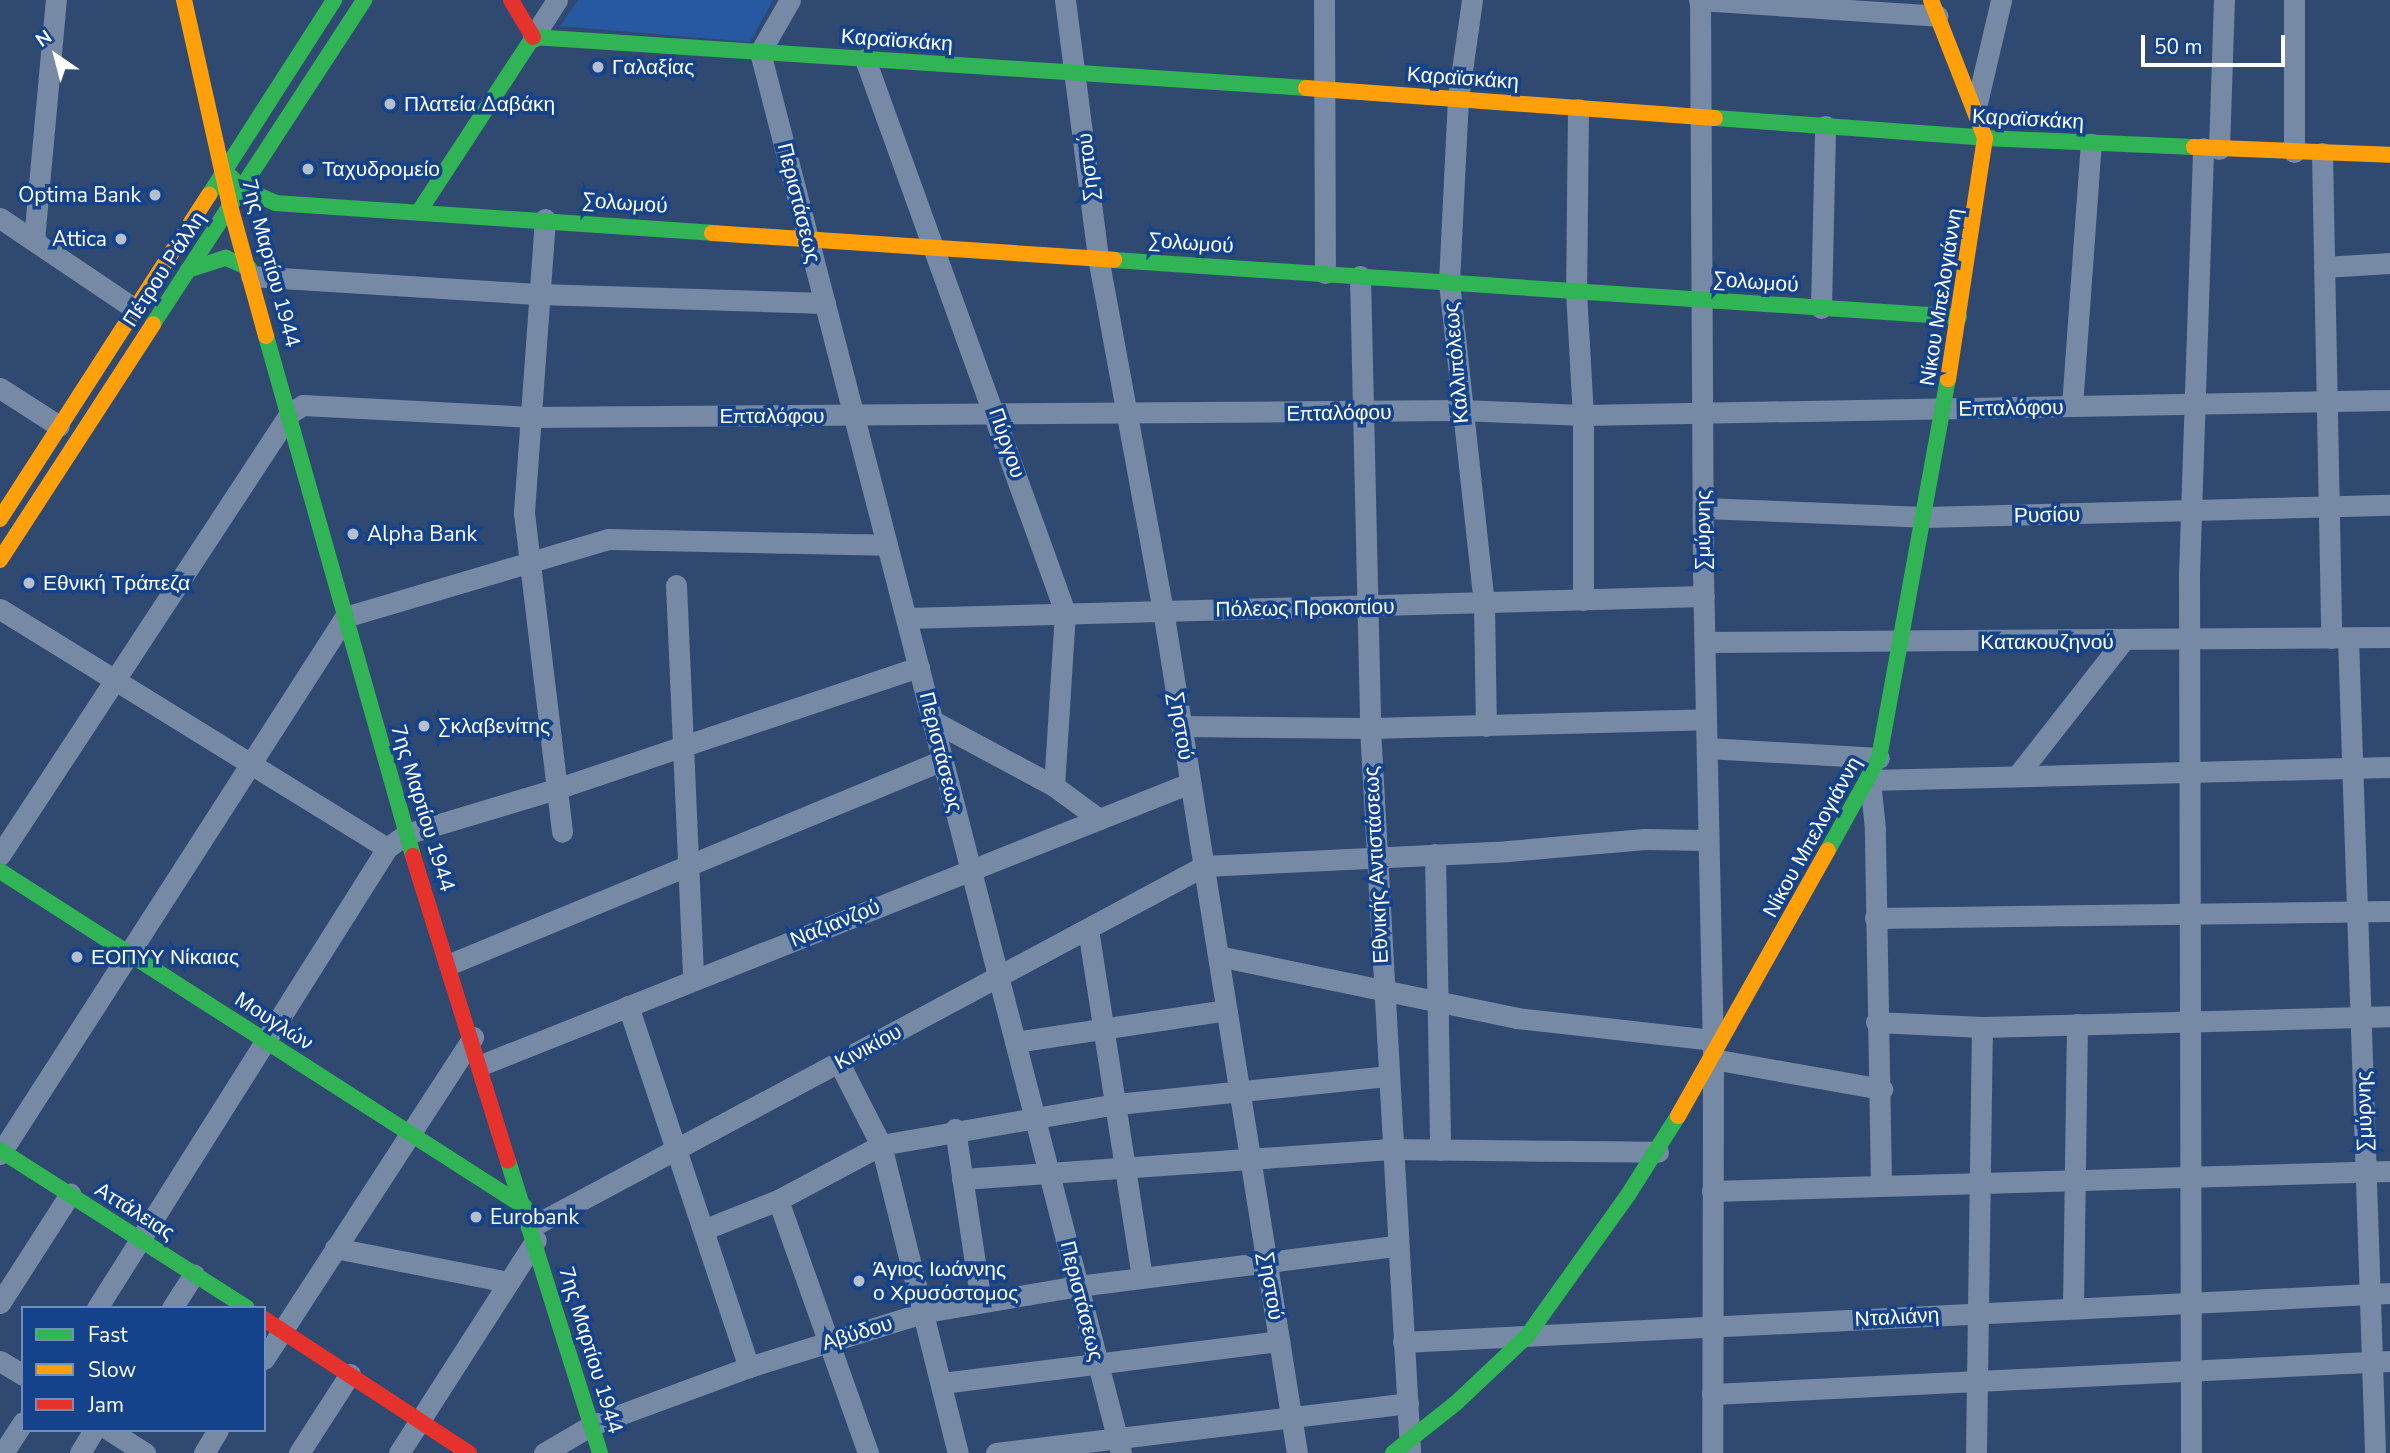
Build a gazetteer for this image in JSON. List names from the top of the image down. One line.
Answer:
{"streets":{"main road":["Καραϊσκάκη","Σολωμού","7ης Μαρτίου 1944","Πέτρου Ράλλη","Νίκου Μπελογιάννη","Μουγλών","Αττάλειας"],"street":["Σηστού","Περιστάσεως","Καλλιπόλεως","Επταλόφου","Πύργου","Ρυσίου","Σμύρνης","Πόλεως Προκοπίου","Κατακουζηνού","Εθνικής Αντιστάσεως","Ναζιανζού","Κινικίου","Νταλιάνη","Αβύδου"]},"crossings":[["Καραϊσκάκη","Σηστού"],["Καραϊσκάκη","Περιστάσεως"],["Καραϊσκάκη","Νίκου Μπελογιάννη"],["Καραϊσκάκη","Καλλιπόλεως"],["Καραϊσκάκη","Πύργου"],["Καραϊσκάκη","Σμύρνης"],["Σηστού","Σολωμού"],["Σηστού","Επταλόφου"],["Σηστού","Πόλεως Προκοπίου"],["Σηστού","Ναζιανζού"],["Σηστού","Κινικίου"],["Σηστού","Αβύδου"],["Σολωμού","Περιστάσεως"],["Σολωμού","Νίκου Μπελογιάννη"],["Σολωμού","Καλλιπόλεως"],["Σολωμού","Πύργου"],["Σολωμού","Σμύρνης"],["Σολωμού","Εθνικής Αντιστάσεως"],["Περιστάσεως","Επταλόφου"],["Περιστάσεως","Πόλεως Προκοπίου"],["Περιστάσεως","Ναζιανζού"],["Περιστάσεως","Κινικίου"],["Περιστάσεως","Αβύδου"],["7ης Μαρτίου 1944","Πέτρου Ράλλη"],["7ης Μαρτίου 1944","Επταλόφου"],["7ης Μαρτίου 1944","Ναζιανζού"],["7ης Μαρτίου 1944","Μουγλών"],["7ης Μαρτίου 1944","Κινικίου"],["7ης Μαρτίου 1944","Αβύδου"],["Νίκου Μπελογιάννη","Επταλόφου"],["Νίκου Μπελογιάννη","Ρυσίου"],["Νίκου Μπελογιάννη","Σμύρνης"],["Νίκου Μπελογιάννη","Κατακουζηνού"],["Νίκου Μπελογιάννη","Εθνικής Αντιστάσεως"],["Νίκου Μπελογιάννη","Νταλιάνη"],["Καλλιπόλεως","Επταλόφου"],["Καλλιπόλεως","Πόλεως Προκοπίου"],["Επταλόφου","Πύργου"],["Επταλόφου","Σμύρνης"],["Επταλόφου","Εθνικής Αντιστάσεως"],["Πύργου","Πόλεως Προκοπίου"],["Ρυσίου","Σμύρνης"],["Σμύρνης","Πόλεως Προκοπίου"],["Σμύρνης","Κατακουζηνού"],["Σμύρνης","Νταλιάνη"],["Πόλεως Προκοπίου","Εθνικής Αντιστάσεως"],["Εθνικής Αντιστάσεως","Νταλιάνη"],["Εθνικής Αντιστάσεως","Αβύδου"],["Μουγλών","Κινικίου"]],"places":["Γαλαξίας","Πλατεία Δαβάκη","Ταχυδρομείο","Optima Bank","Attica","Alpha Bank","Εθνική Τράπεζα","Σκλαβενίτης","ΕΟΠΥΥ Νίκαιας","Eurobank","Άγιος Ιωάννης ο Χρυσόστομος"],"legend":["Fast","Slow","Jam"],"scale_bar":"50 m","north":"top left"}
